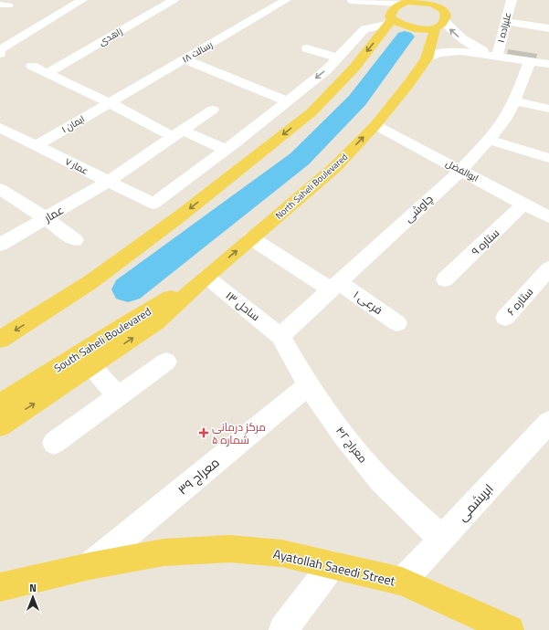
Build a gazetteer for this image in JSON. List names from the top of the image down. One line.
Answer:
{"streets":{"main road":["North Saheli Boulevared","South Saheli Boulevared","Ayatollah Saeedi Street"],"street":["علیزاده ۱","زاهدی","رسالت ۱۸","ایمان ۱","عمار ۷","ابوالفضل","چاوشی","عمار","ستاره ۹","ستاره ۶","فرعی ۱","ساحل ۱۳","معراج ۴۲","معراج ۳۹","ابریشمی"]},"crossings":[["رسالت ۱۸","ایمان ۱"],["ایمان ۱","عمار ۷"],["عمار ۷","عمار"],["ابوالفضل","North Saheli Boulevared"],["ابوالفضل","چاوشی"],["ابوالفضل","ستاره ۹"],["North Saheli Boulevared","فرعی ۱"],["North Saheli Boulevared","ساحل ۱۳"],["North Saheli Boulevared","South Saheli Boulevared"],["چاوشی","فرعی ۱"],["چاوشی","ساحل ۱۳"],["چاوشی","معراج ۴۲"],["ساحل ۱۳","South Saheli Boulevared"],["ساحل ۱۳","معراج ۴۲"],["معراج ۴۲","معراج ۳۹"],["معراج ۴۲","ابریشمی"],["معراج ۳۹","Ayatollah Saeedi Street"],["ابریشمی","Ayatollah Saeedi Street"]],"places":{"health":["مرکز درمانی شماره ۵"]},"north":"top"}
